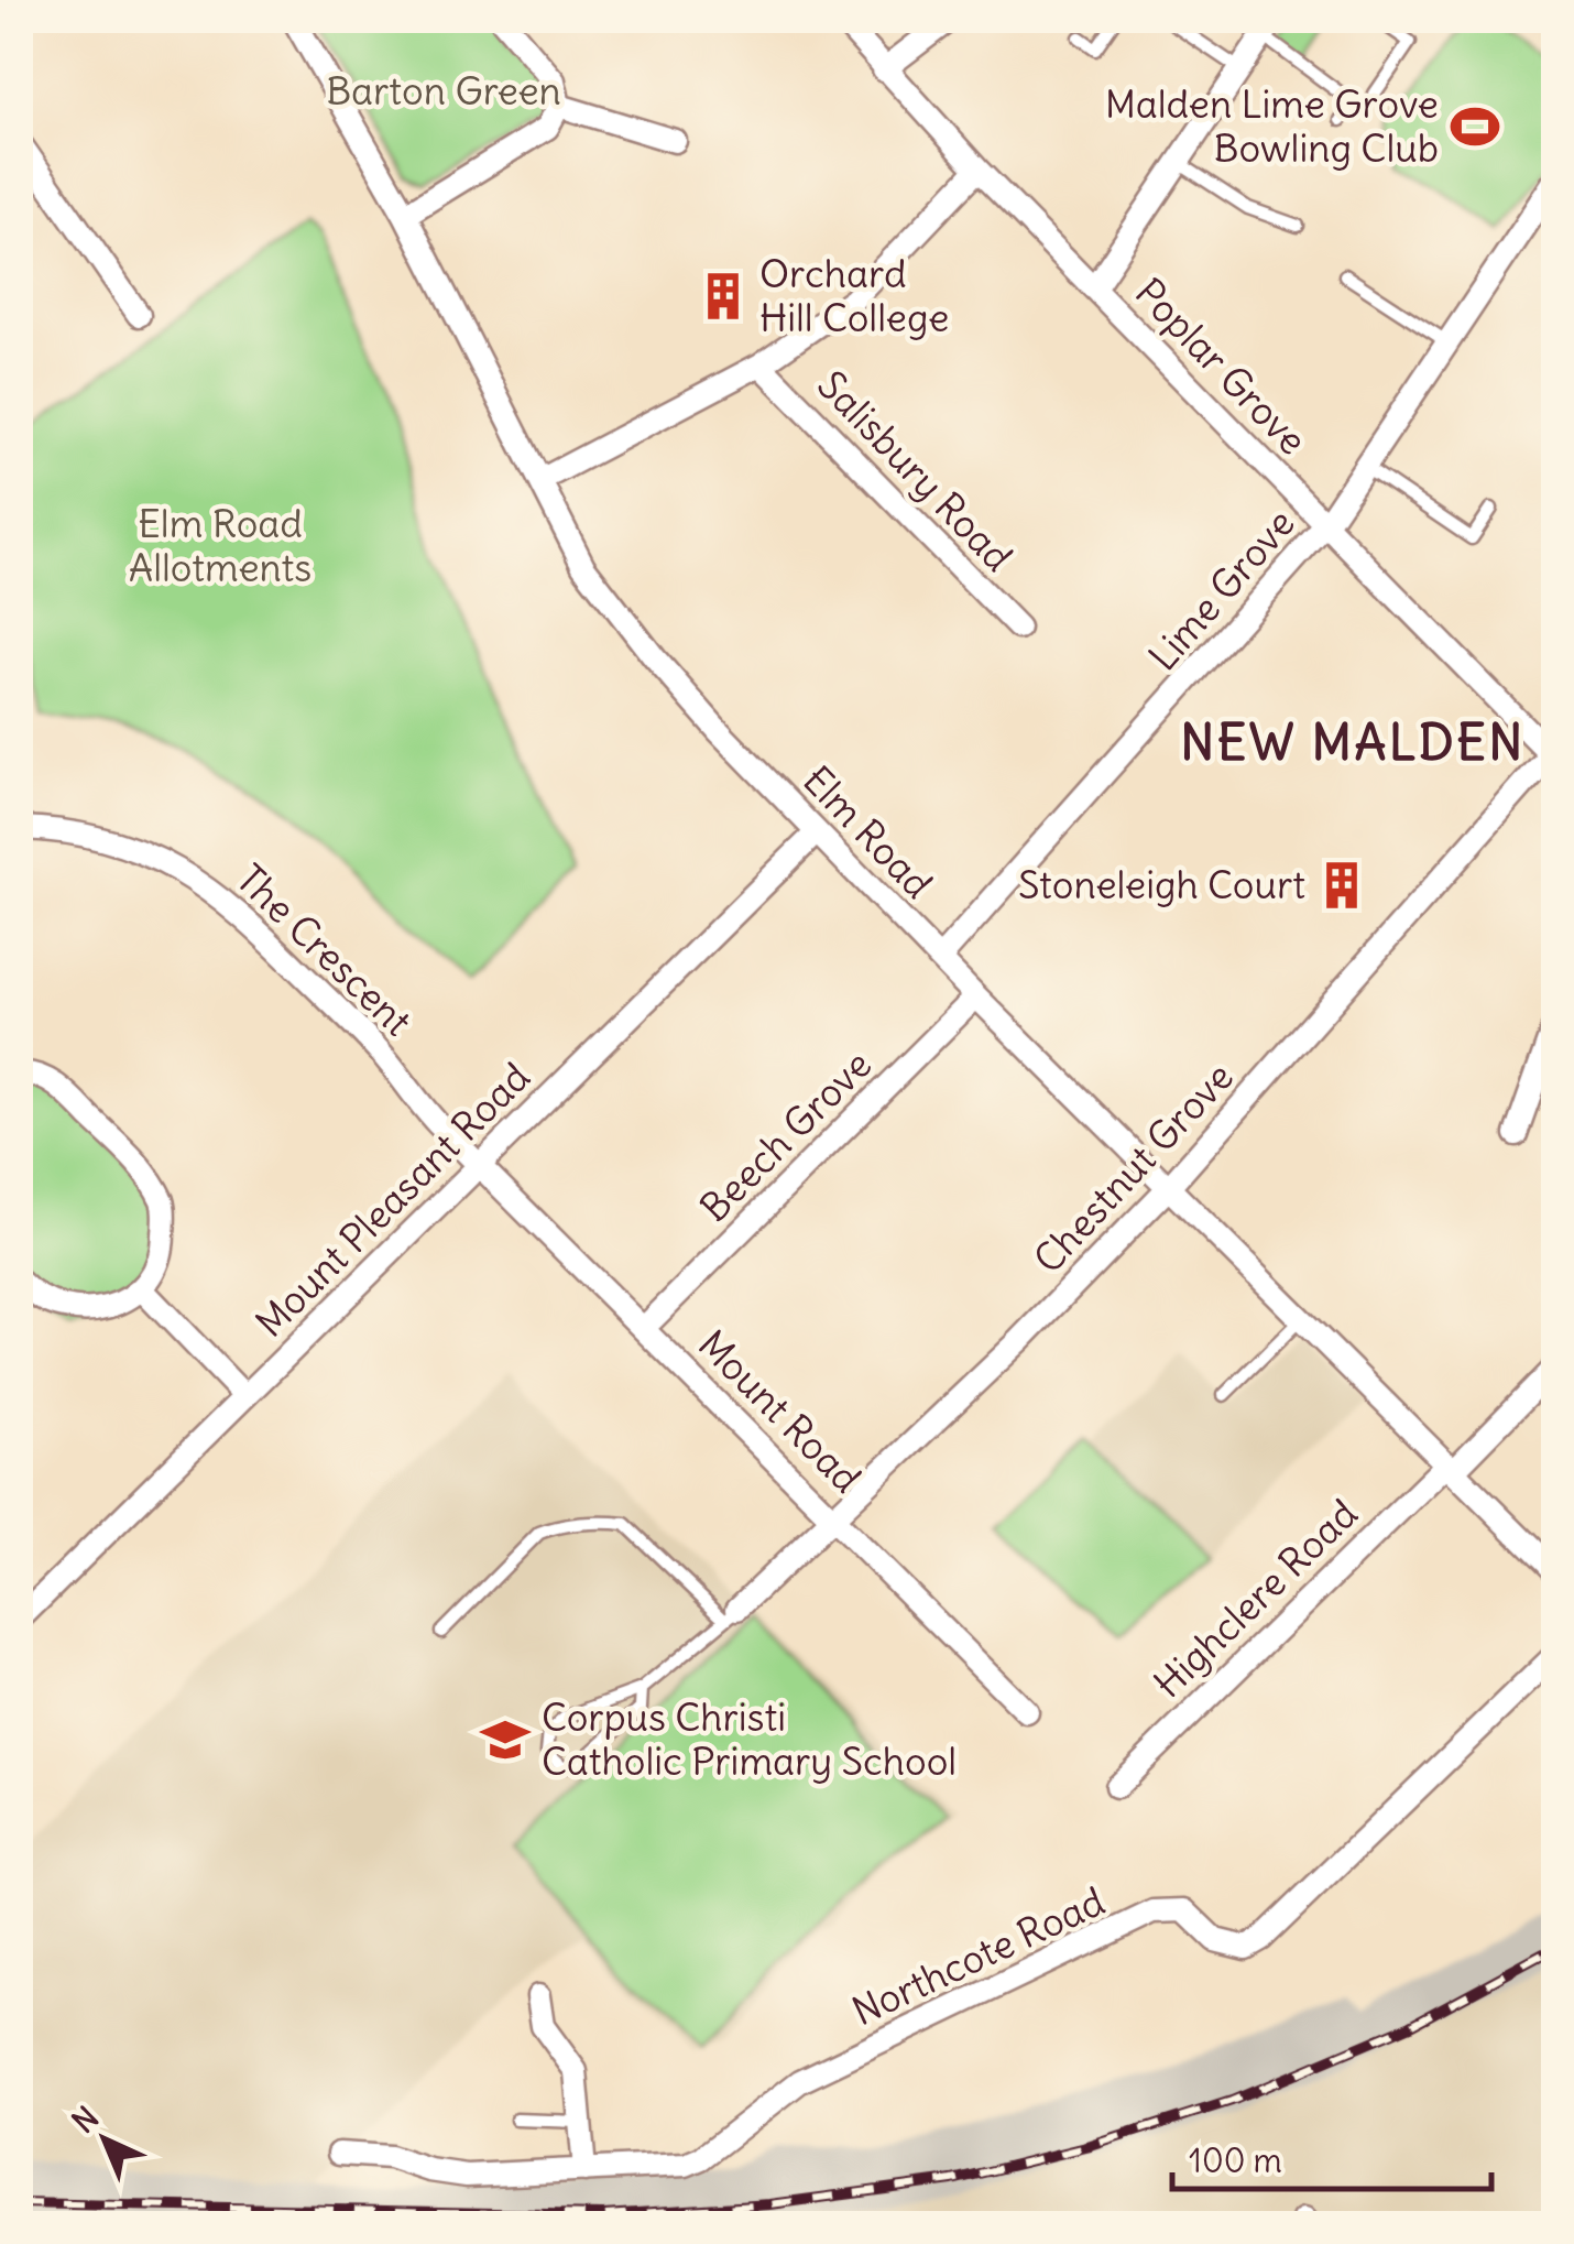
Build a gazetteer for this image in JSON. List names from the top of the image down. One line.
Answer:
{"streets":{"street":["Poplar Grove","Salisbury Road","Lime Grove","Elm Road","The Crescent","Beech Grove","Chestnut Grove","Mount Pleasant Road","Mount Road","Highclere Road","Northcote Road"]},"crossings":[["Poplar Grove","Lime Grove"],["Poplar Grove","Chestnut Grove"],["Lime Grove","Elm Road"],["Elm Road","Beech Grove"],["Elm Road","Chestnut Grove"],["Elm Road","Mount Pleasant Road"],["Elm Road","Highclere Road"],["The Crescent","Mount Pleasant Road"],["The Crescent","Mount Road"],["Beech Grove","Mount Road"],["Chestnut Grove","Mount Road"],["Mount Pleasant Road","Mount Road"]],"districts":["NEW MALDEN"],"parks":["Barton Green","Elm Road Allotments"],"places":{"sports":["Malden Lime Grove Bowling Club"],"building":["Orchard Hill College","Stoneleigh Court"],"school or university":["Corpus Christi Catholic Primary School"]},"scale_bar":"100 m","north":"top left"}
